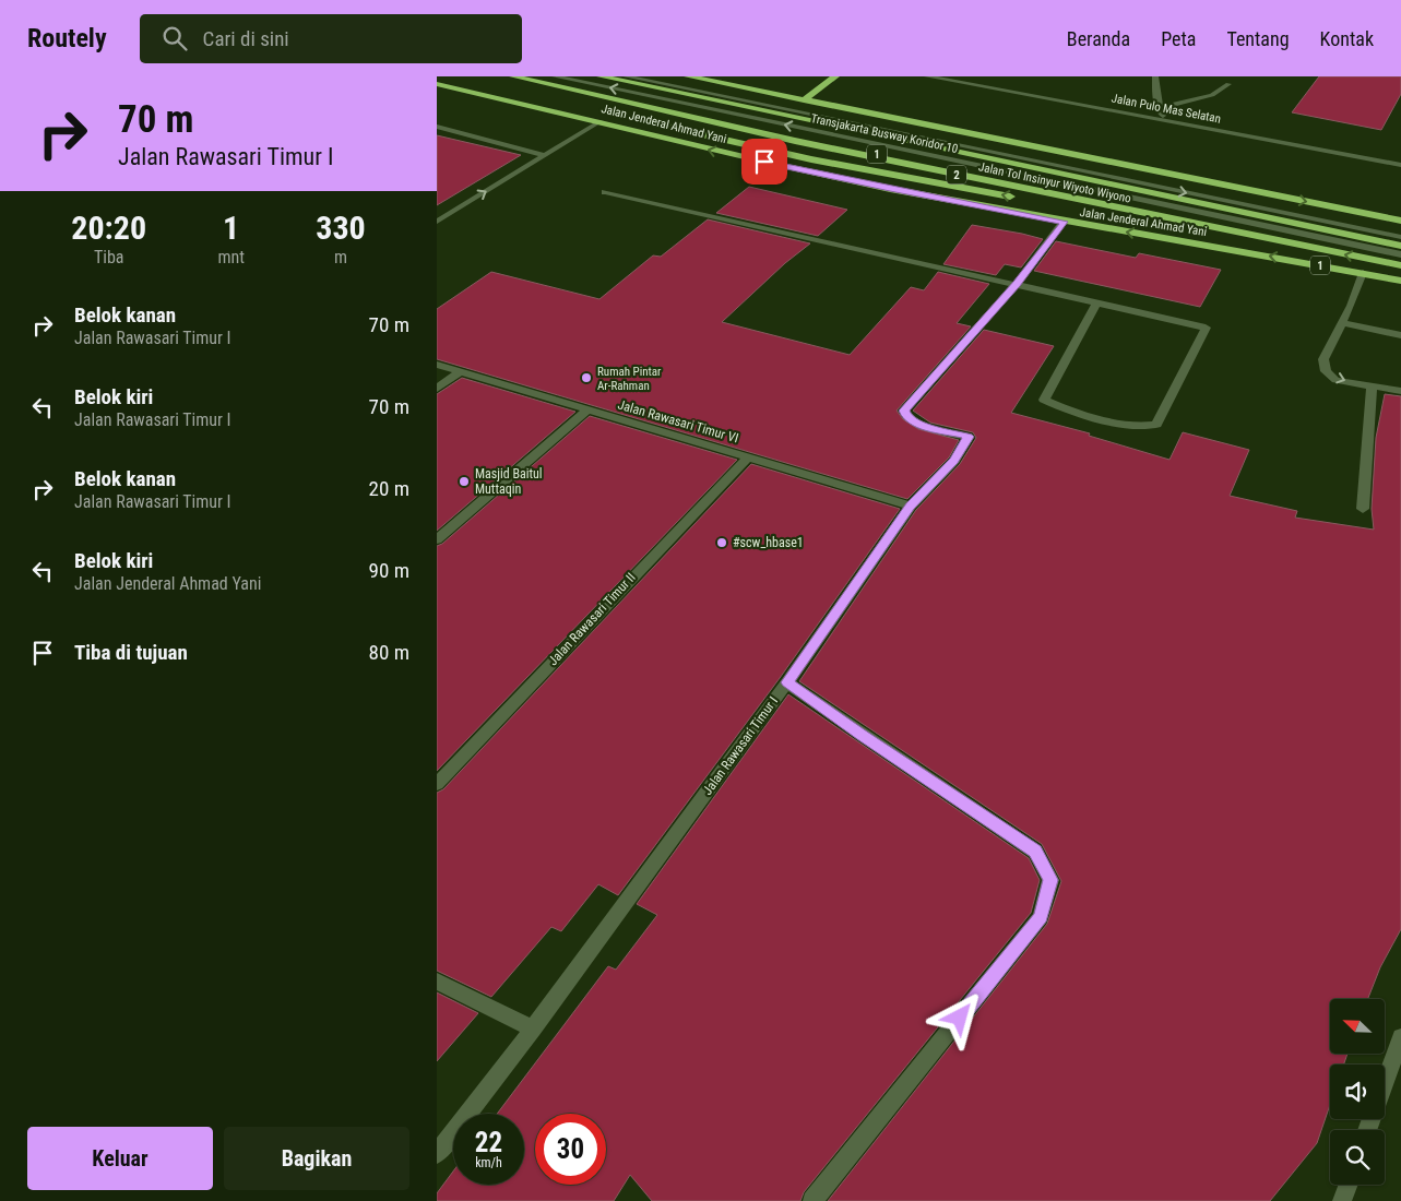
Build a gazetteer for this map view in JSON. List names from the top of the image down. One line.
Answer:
{"streets":{"highway":["Jalan Jenderal Ahmad Yani","1","2","Jalan Tol Insinyur Wiyoto Wiyono"],"street":["Jalan Pulo Mas Selatan","Transjakarta Busway Koridor 10","Jalan Rawasari Timur VI","Jalan Rawasari Timur II","Jalan Rawasari Timur I"]},"crossings":[["Jalan Jenderal Ahmad Yani","Jalan Rawasari Timur I"],["Jalan Rawasari Timur VI","Jalan Rawasari Timur II"],["Jalan Rawasari Timur VI","Jalan Rawasari Timur I"]],"places":["Rumah Pintar Ar-Rahman","Masjid Baitul Muttaqin","#scw_hbase1"],"north":"top left","page":{"header":"Routely","search":"Cari di sini","nav":["Beranda","Peta","Tentang","Kontak"],"turn":["70 m","Jalan Rawasari Timur I"],"eta":["20:20","Tiba","1","mnt","330","m"],"list":[{"name":"Belok kanan","note":"Jalan Rawasari Timur I","value":"70 m"},{"name":"Belok kiri","note":"Jalan Rawasari Timur I","value":"70 m"},{"name":"Belok kanan","note":"Jalan Rawasari Timur I","value":"20 m"},{"name":"Belok kiri","note":"Jalan Jenderal Ahmad Yani","value":"90 m"},{"name":"Tiba di tujuan","value":"80 m"}],"speed":"22 km/h","limit":"30","buttons":["Keluar","Bagikan"]}}
